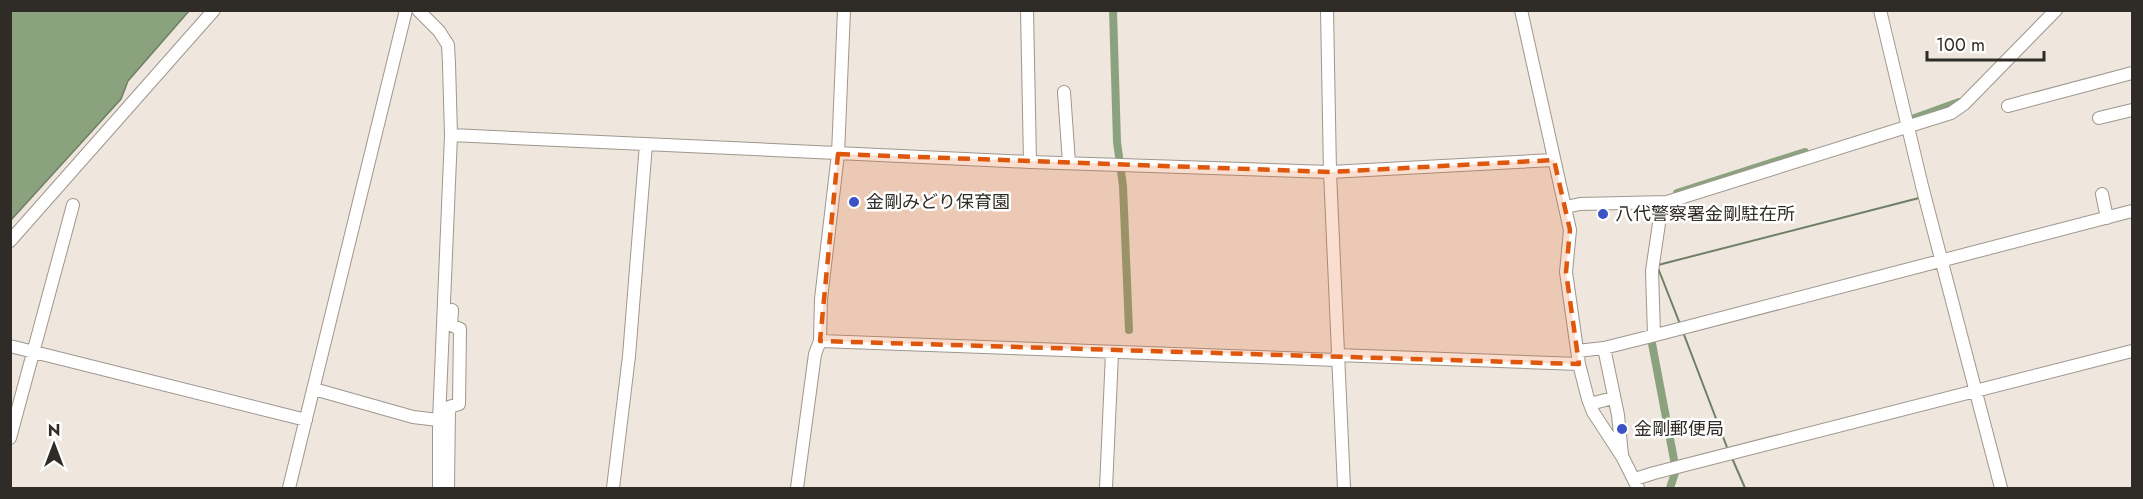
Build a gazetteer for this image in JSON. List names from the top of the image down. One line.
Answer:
{"places":["金剛みどり保育園","八代警察署金剛駐在所","金剛郵便局"],"scale_bar":"100 m","north":"top"}
